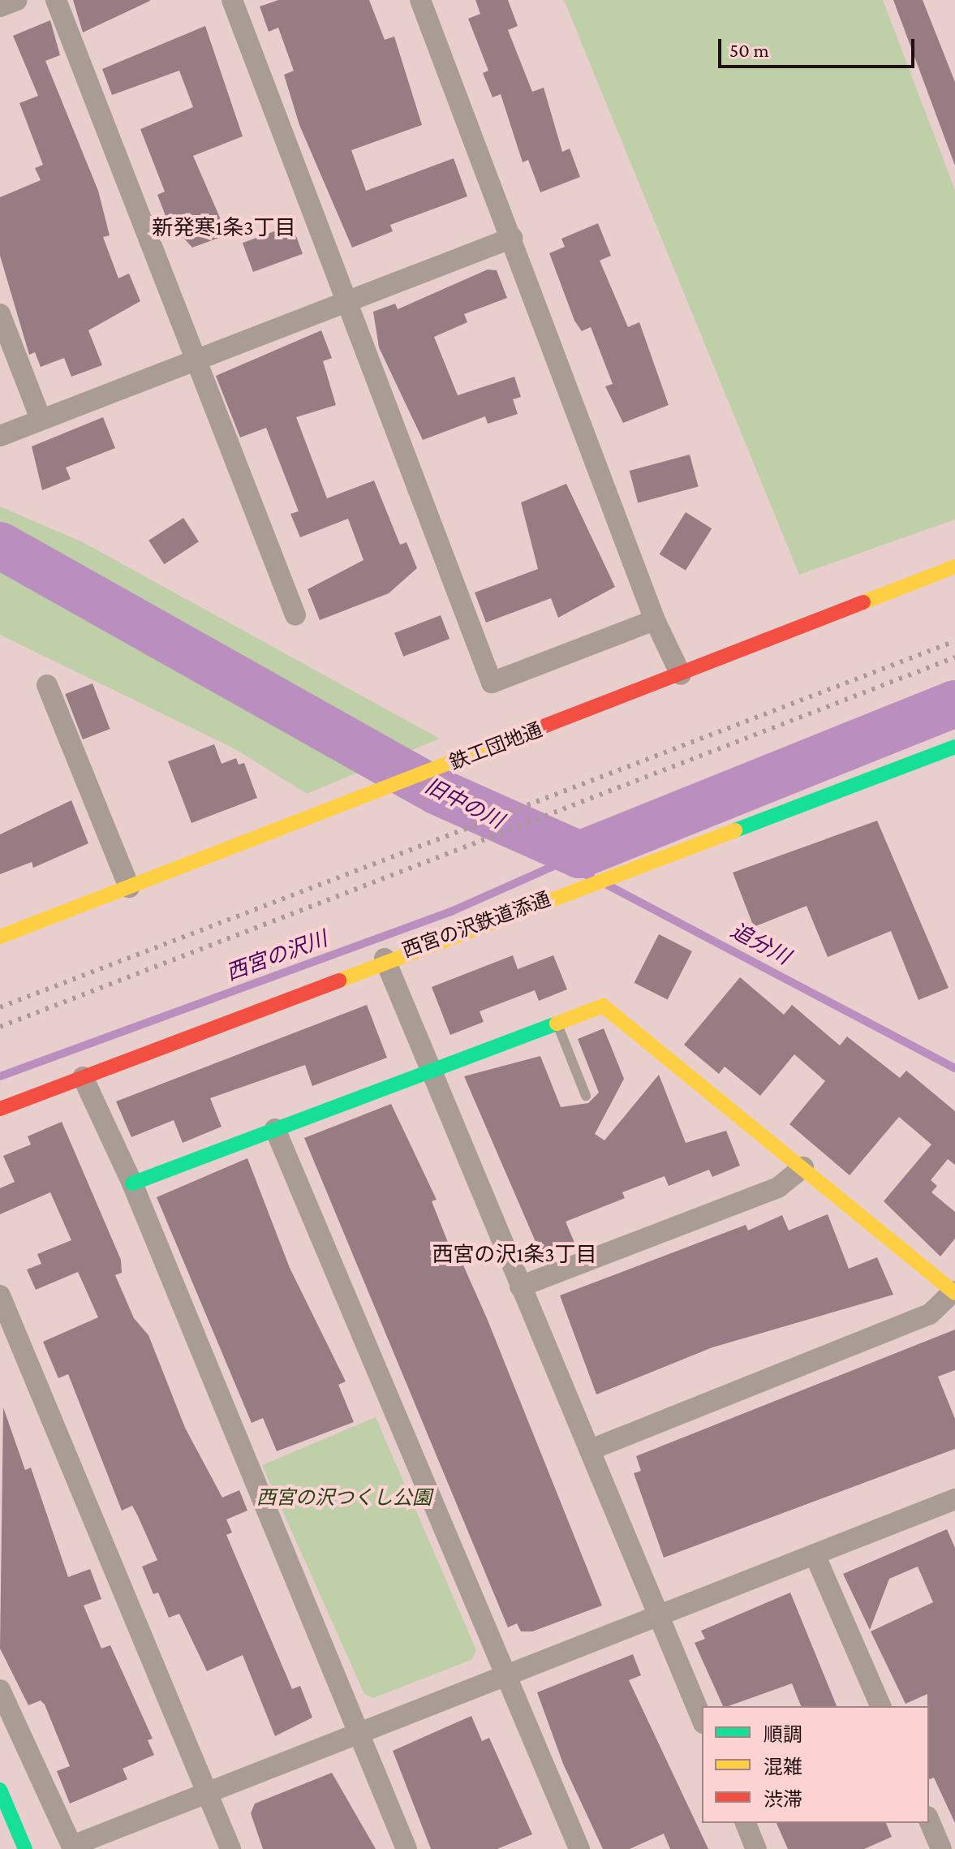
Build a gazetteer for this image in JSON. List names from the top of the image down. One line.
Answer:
{"streets":{"street":["鉄工団地通","西宮の沢鉄道添通"]},"districts":["新発寒1条3丁目","西宮の沢1条3丁目"],"water":["旧中の川","追分川","西宮の沢川"],"parks":["西宮の沢つくし公園"],"legend":["順調","混雑","渋滞"],"scale_bar":"50 m"}
